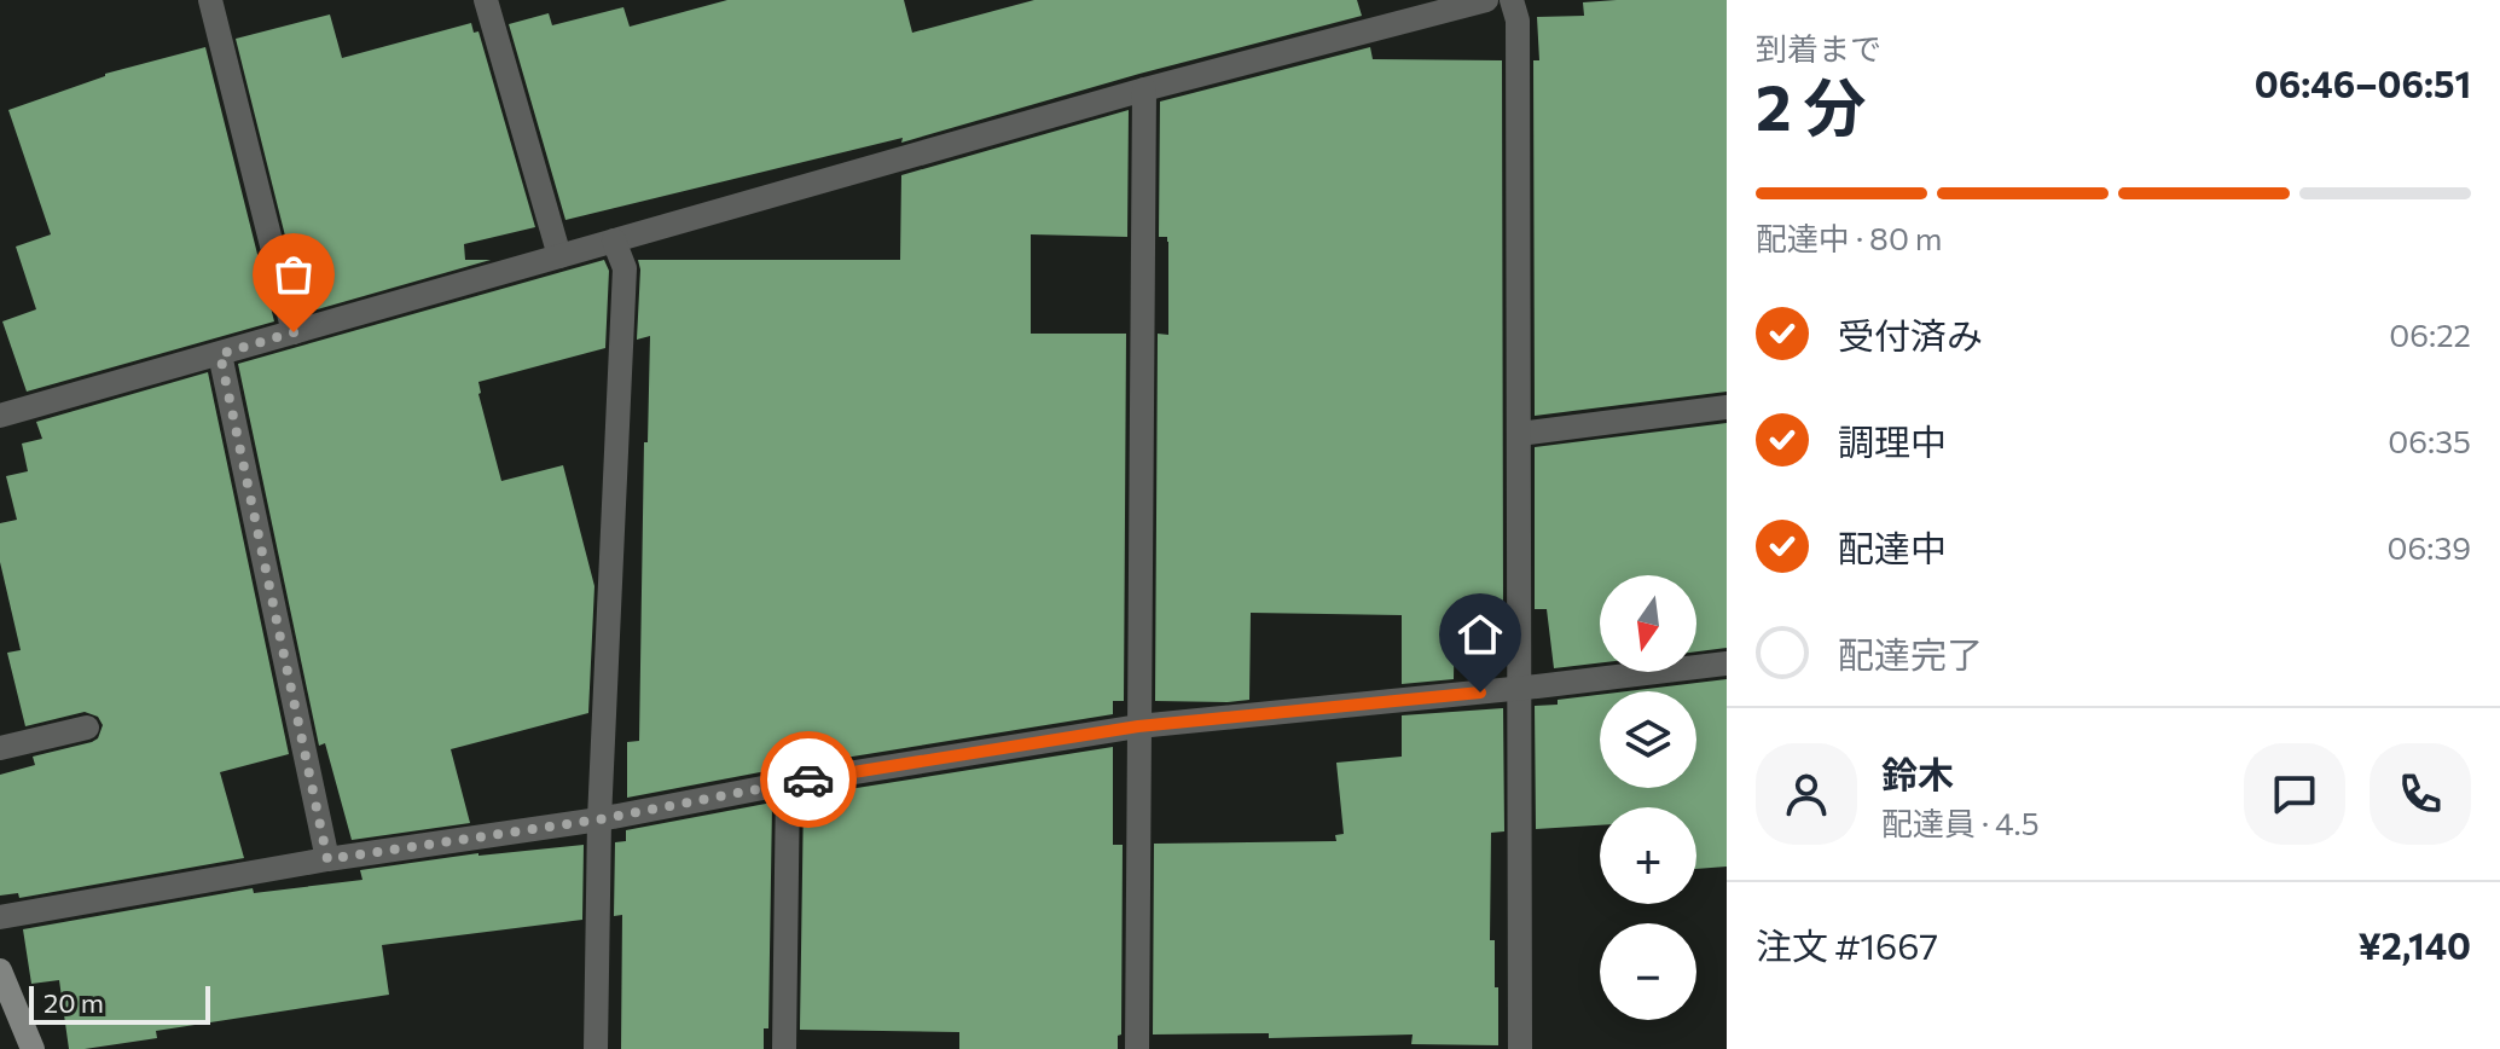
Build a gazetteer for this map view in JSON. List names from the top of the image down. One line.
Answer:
{"scale_bar":"20 m","north":"bottom","page":{"heading":["2 分","到着まで","06:46–06:51"],"panel":["鈴木","配達員 · 4.5","注文 #1667","¥2,140"],"bar":"配達中 · 80 m","list":[["受付済み","06:22"],["調理中","06:35"],["配達中","06:39"],"配達完了"],"map_buttons":["+","−"],"scale":"20 m"}}
